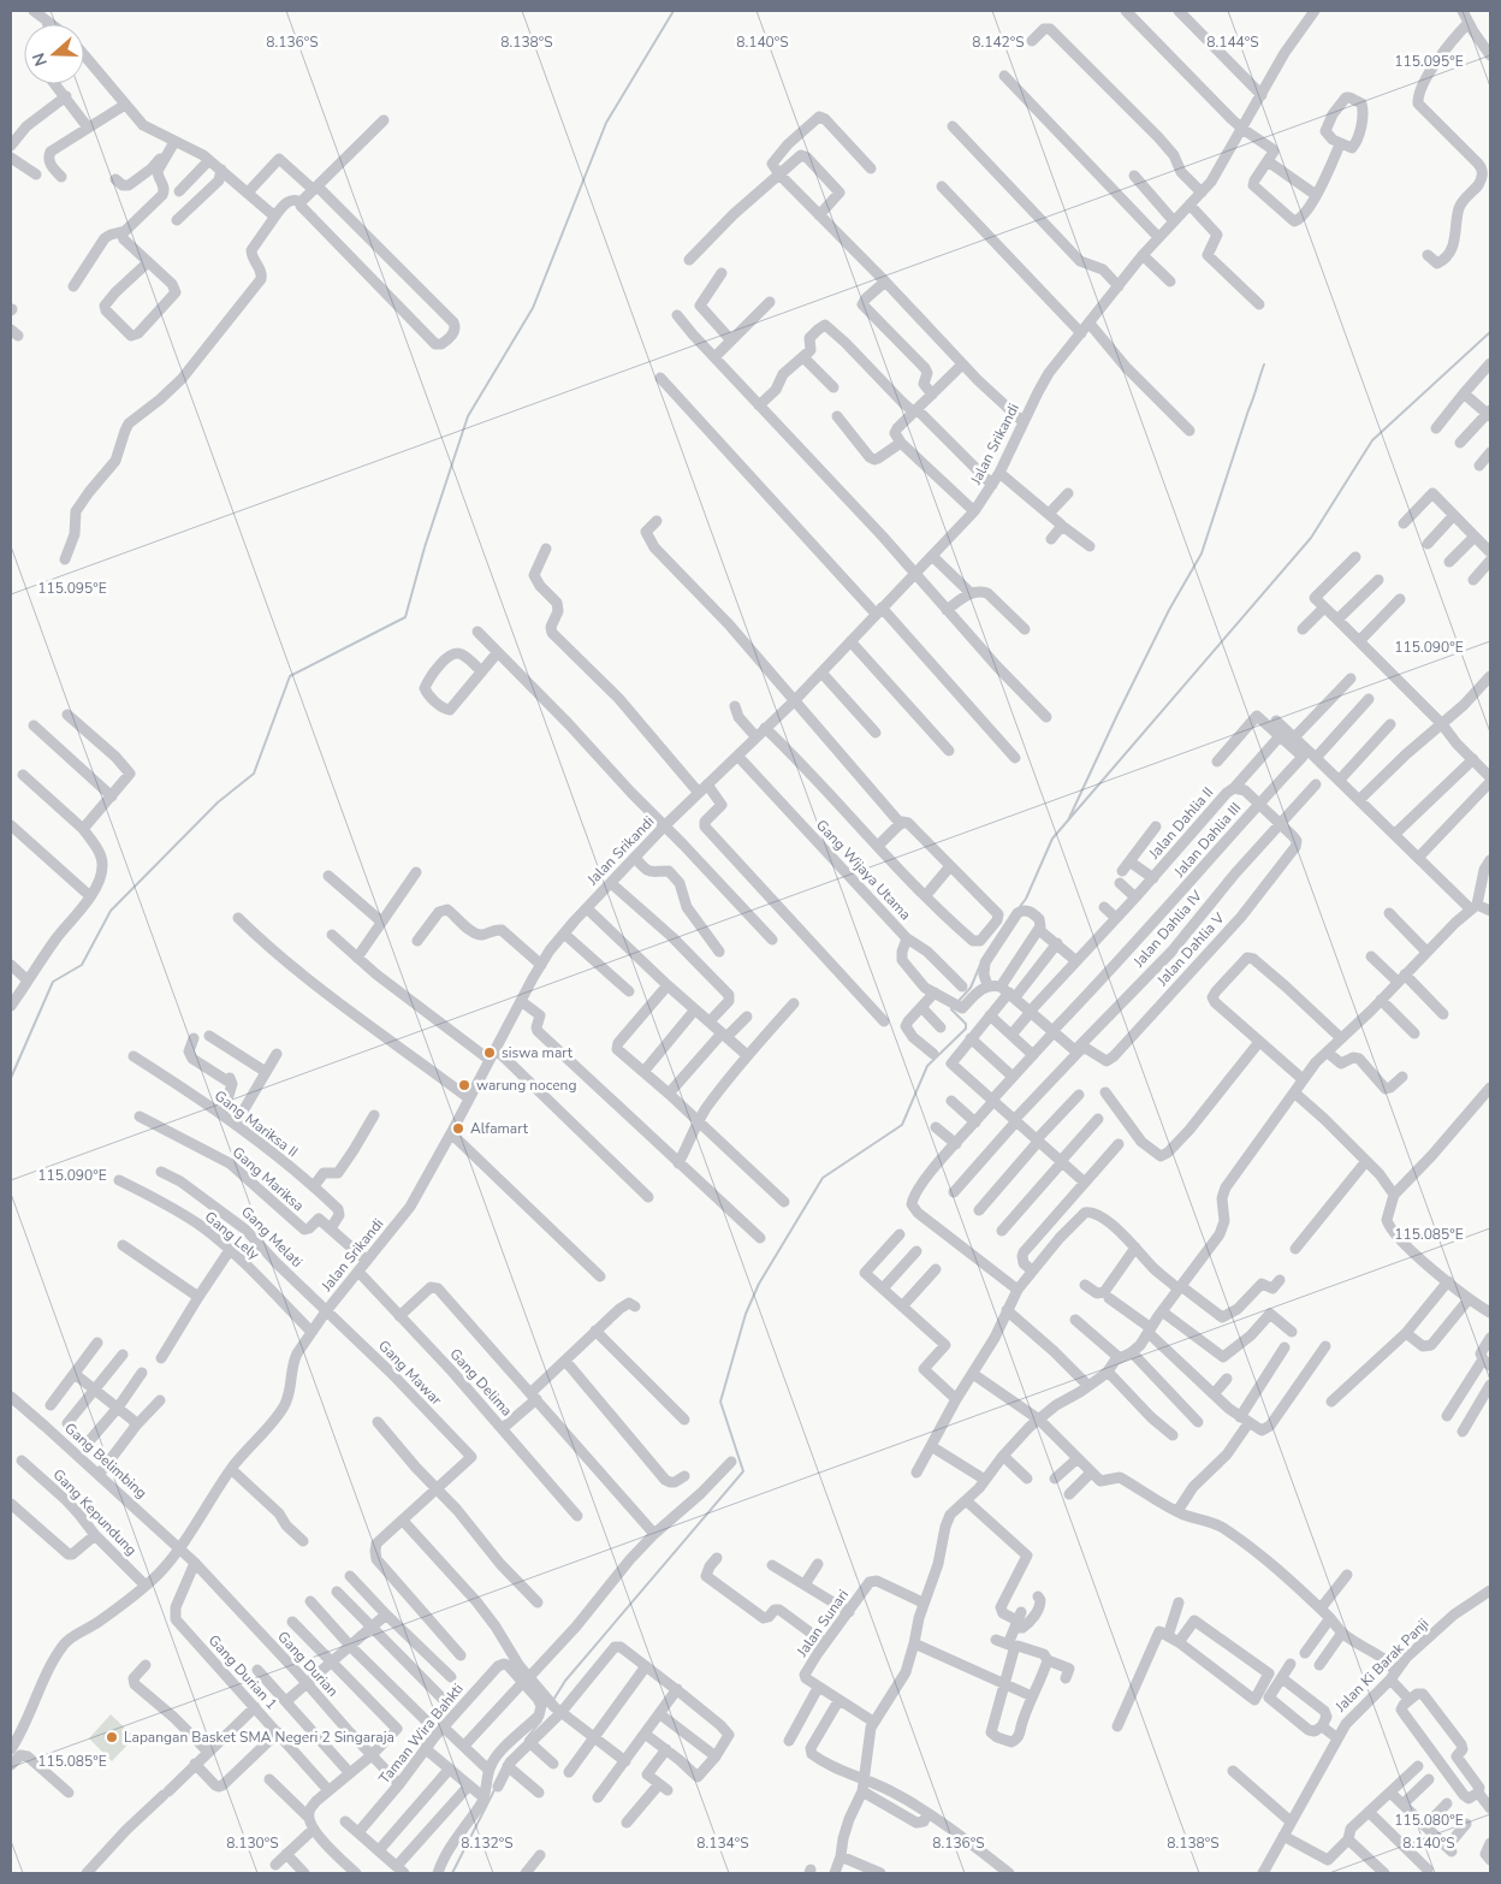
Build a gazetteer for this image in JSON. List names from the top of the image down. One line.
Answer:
{"streets":{"street":["Jalan Srikandi","Jalan Dahlia II","Jalan Dahlia III","Gang Wijaya Utama","Jalan Dahlia IV","Jalan Dahlia V","Gang Mariksa II","Gang Mariksa","Gang Lely","Gang Melati","Gang Mawar","Gang Delima","Gang Belimbing","Gang Kepundung","Jalan Sunari","Gang Durian","Jalan Ki Barak Panji","Gang Durian 1","Taman Wira Bahkti"]},"crossings":[["Jalan Srikandi","Gang Wijaya Utama"],["Jalan Srikandi","Gang Lely"],["Jalan Srikandi","Gang Melati"],["Jalan Srikandi","Gang Mawar"],["Jalan Srikandi","Gang Delima"],["Jalan Srikandi","Gang Belimbing"],["Jalan Srikandi","Gang Kepundung"],["Jalan Dahlia II","Jalan Dahlia III"],["Jalan Dahlia II","Jalan Dahlia IV"],["Jalan Dahlia II","Jalan Dahlia V"],["Jalan Dahlia IV","Jalan Dahlia V"],["Gang Mariksa II","Gang Mariksa"],["Gang Melati","Gang Mawar"],["Gang Belimbing","Gang Durian"],["Gang Belimbing","Gang Durian 1"],["Gang Durian","Gang Durian 1"],["Gang Durian","Taman Wira Bahkti"]],"places":["siswa mart","warung noceng","Alfamart","Lapangan Basket SMA Negeri 2 Singaraja"],"north":"left","coordinates":["8.136°S","8.138°S","8.140°S","8.142°S","8.144°S","115.095°E","115.090°E","115.085°E","115.080°E","8.130°S","8.132°S","8.134°S"]}
